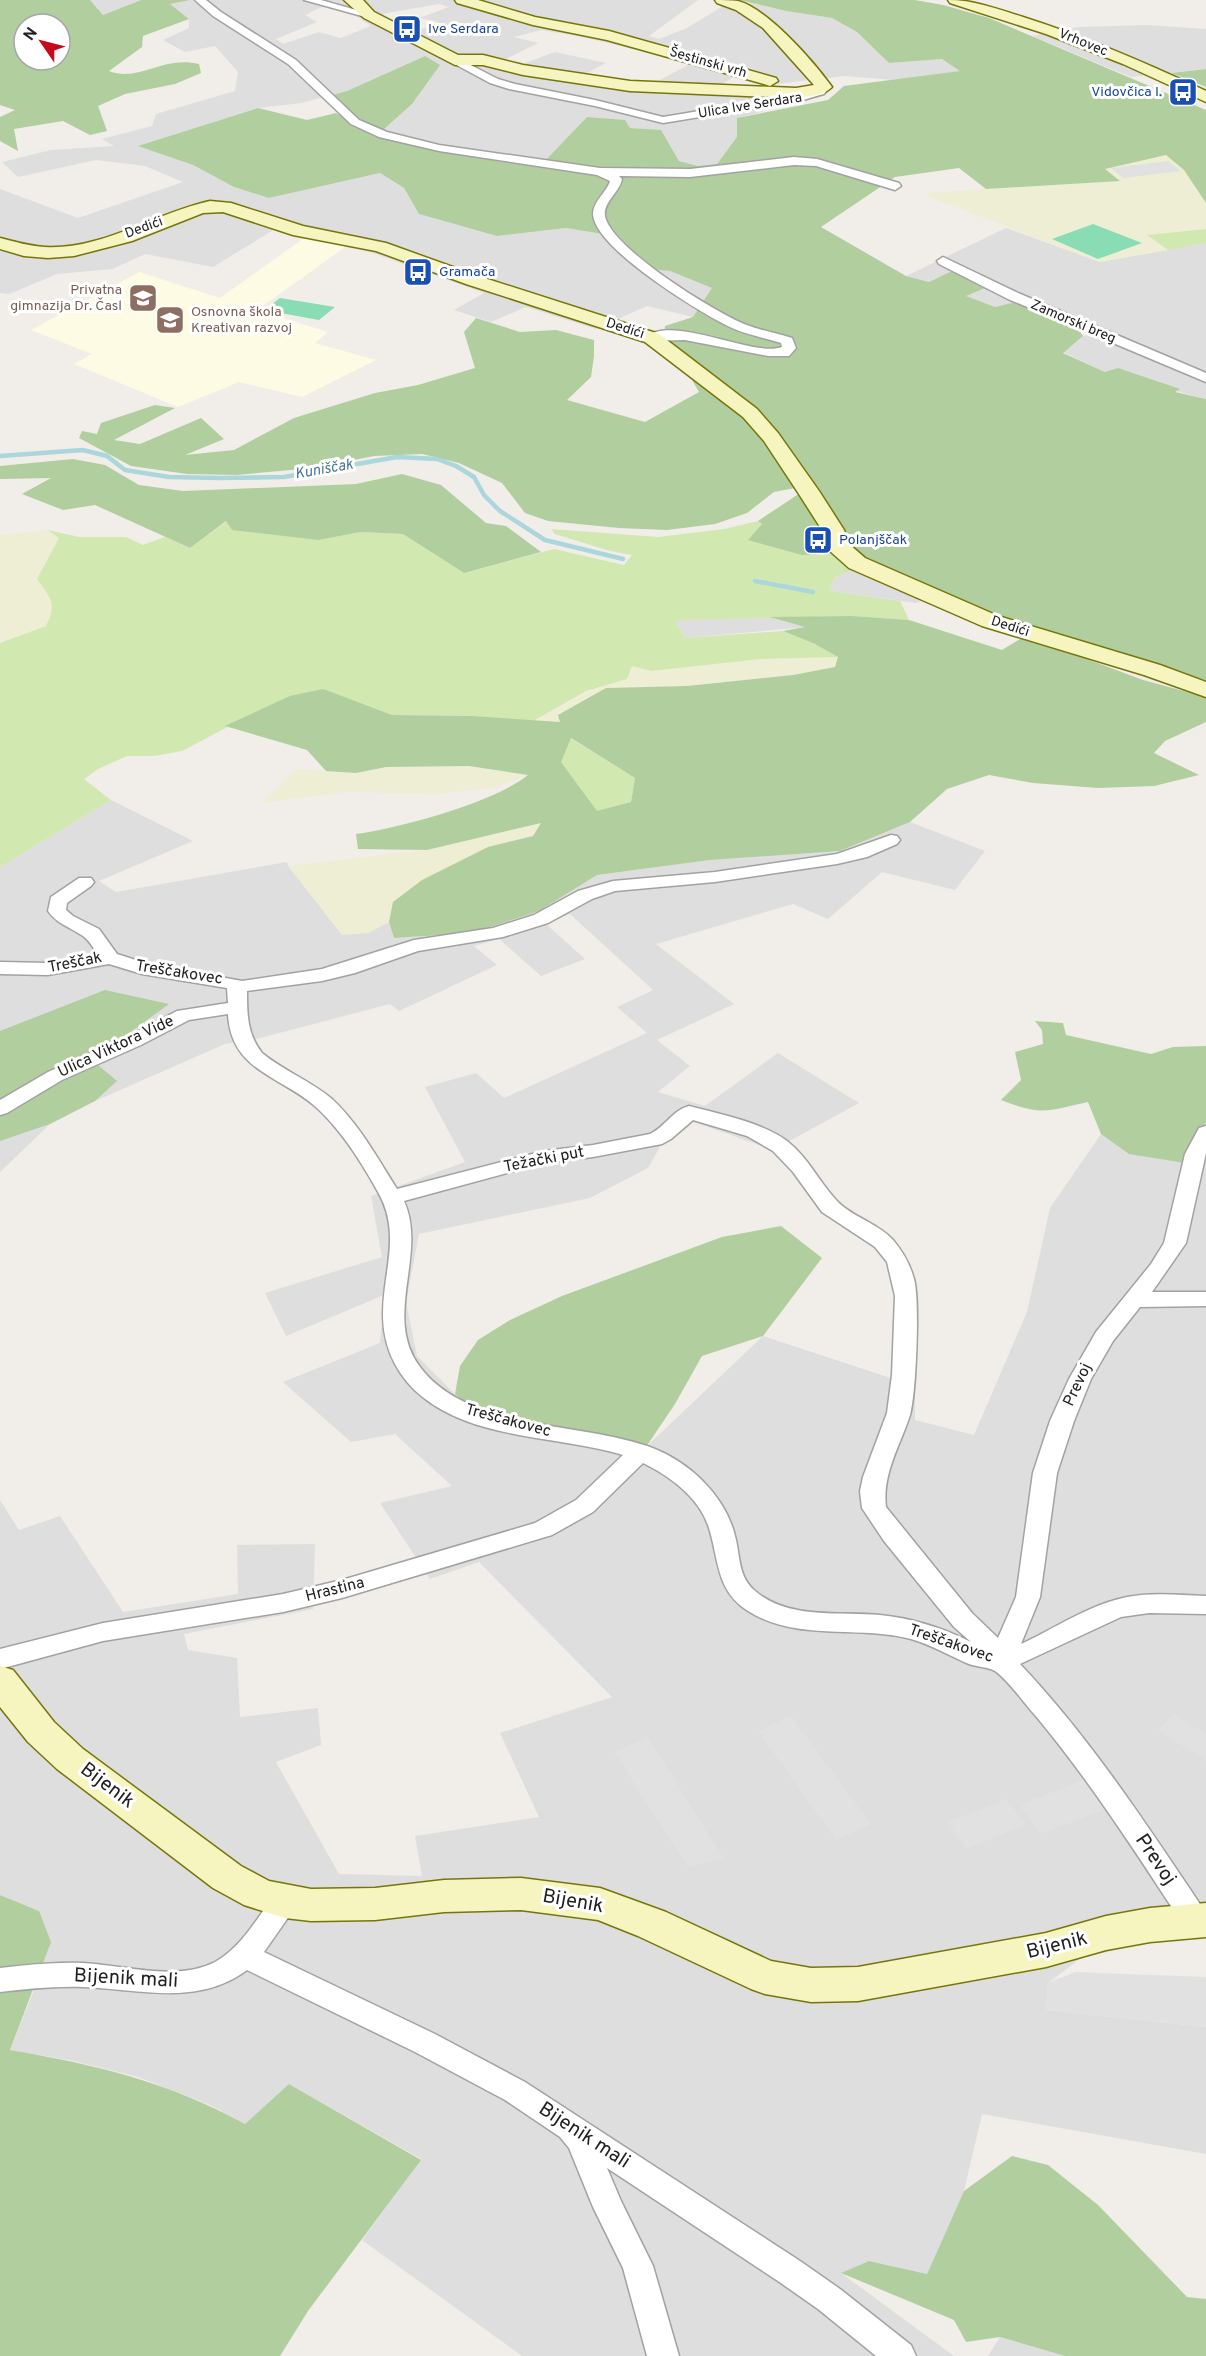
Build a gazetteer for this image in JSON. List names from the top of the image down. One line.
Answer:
{"streets":{"street":["Vrhovec","Šestinski vrh","Ulica Ive Serdara","Dedići","Zamorski breg","Treščak","Treščakovec","Ulica Viktora Vide","Težački put","Prevoj","Hrastina","Bijenik","Bijenik mali"]},"crossings":[["Šestinski vrh","Ulica Ive Serdara"],["Treščak","Treščakovec"],["Treščakovec","Ulica Viktora Vide"],["Treščakovec","Težački put"],["Treščakovec","Prevoj"],["Treščakovec","Hrastina"],["Težački put","Prevoj"],["Prevoj","Bijenik"],["Bijenik","Bijenik mali"]],"water":["Kuniščak"],"places":{"bus stop":["Ive Serdara","Vidovčica I.","Gramača","Polanjščak"],"school or university":["Privatna gimnazija Dr. Časl","Osnovna škola Kreativan razvoj"]},"north":"top left"}
